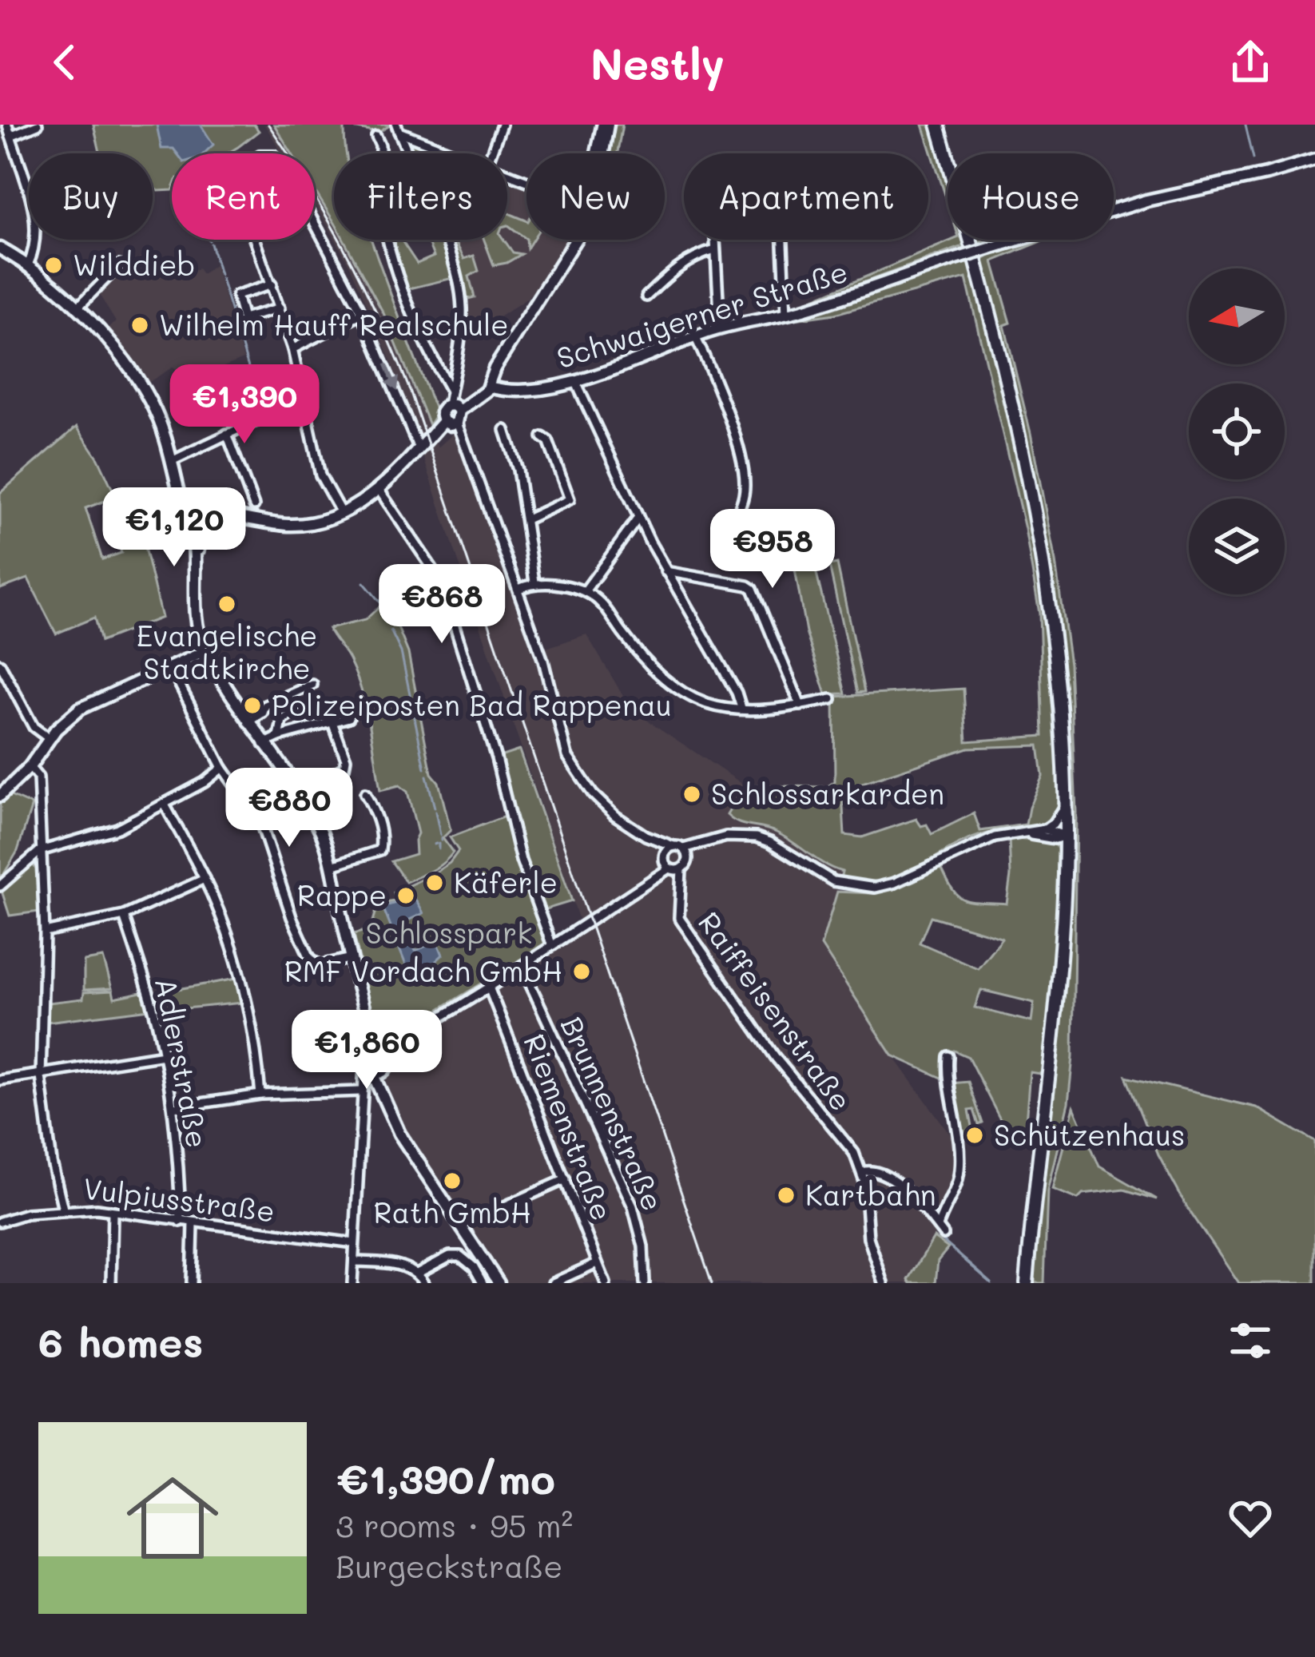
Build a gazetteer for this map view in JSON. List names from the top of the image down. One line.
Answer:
{"streets":{"street":["Schwaigerner Straße","Raiffeisenstraße","Adlerstraße","Brunnenstraße","Riemenstraße","Vulpiusstraße"]},"crossings":[["Adlerstraße","Vulpiusstraße"]],"parks":["Schlosspark"],"places":["Wilddieb","Wilhelm Hauff Realschule","Evangelische Stadtkirche","Polizeiposten Bad Rappenau","Schlossarkarden","Käferle","Rappe","RMF Vordach GmbH","Schützenhaus","Rath GmbH","Kartbahn"],"north":"left","page":{"header":"Nestly","chip":["Buy","Rent","Filters","New","Apartment","House"],"price":["€1,390","€1,120","€958","€868","€880","€1,860"],"heading":"6 homes","list":[{"name":"€1,390/mo","note":"3 rooms · 95 m² · Burgeckstraße"}]}}
